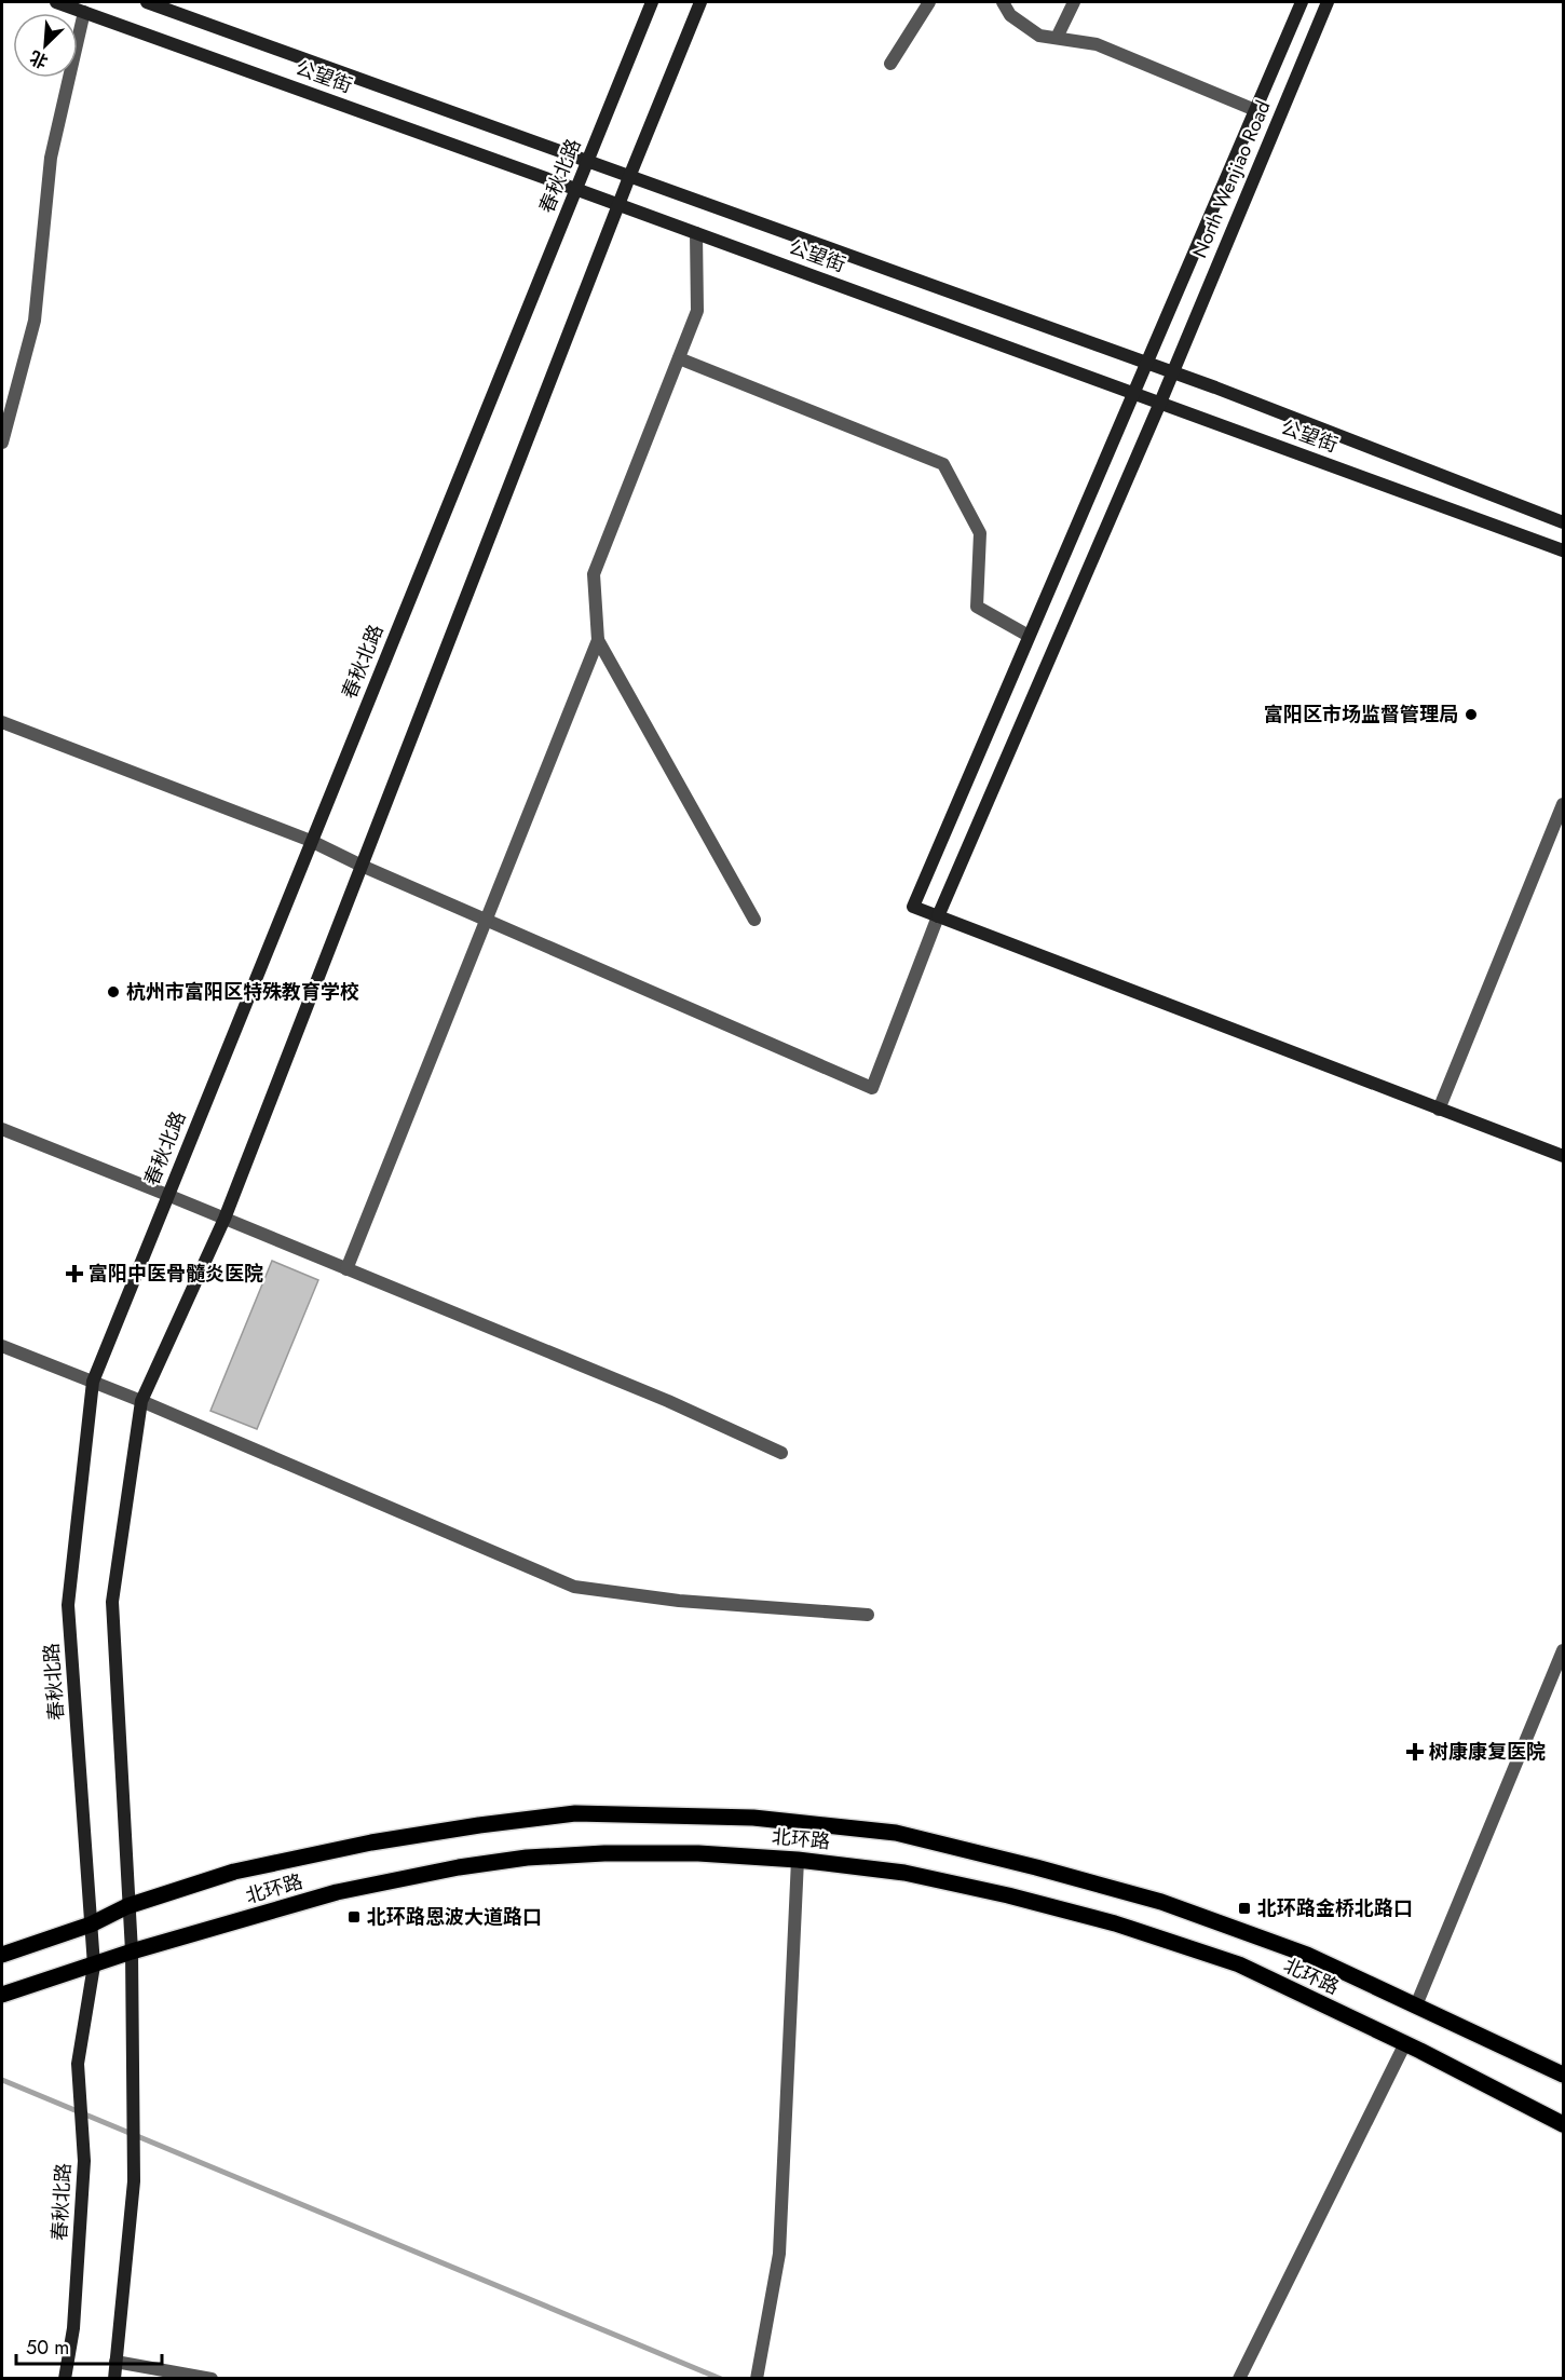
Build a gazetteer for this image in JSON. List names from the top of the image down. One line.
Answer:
{"streets":{"main road":["北环路"],"street":["公望街","春秋北路","North Wenjiao Road"]},"crossings":[["公望街","春秋北路"],["公望街","North Wenjiao Road"],["春秋北路","北环路"]],"places":{"other":["富阳区市场监督管理局","杭州市富阳区特殊教育学校"],"health":["富阳中医骨髓炎医院","树康康复医院"],"transit":["北环路金桥北路口","北环路恩波大道路口"]},"scale_bar":"50 m","north":"bottom left"}
